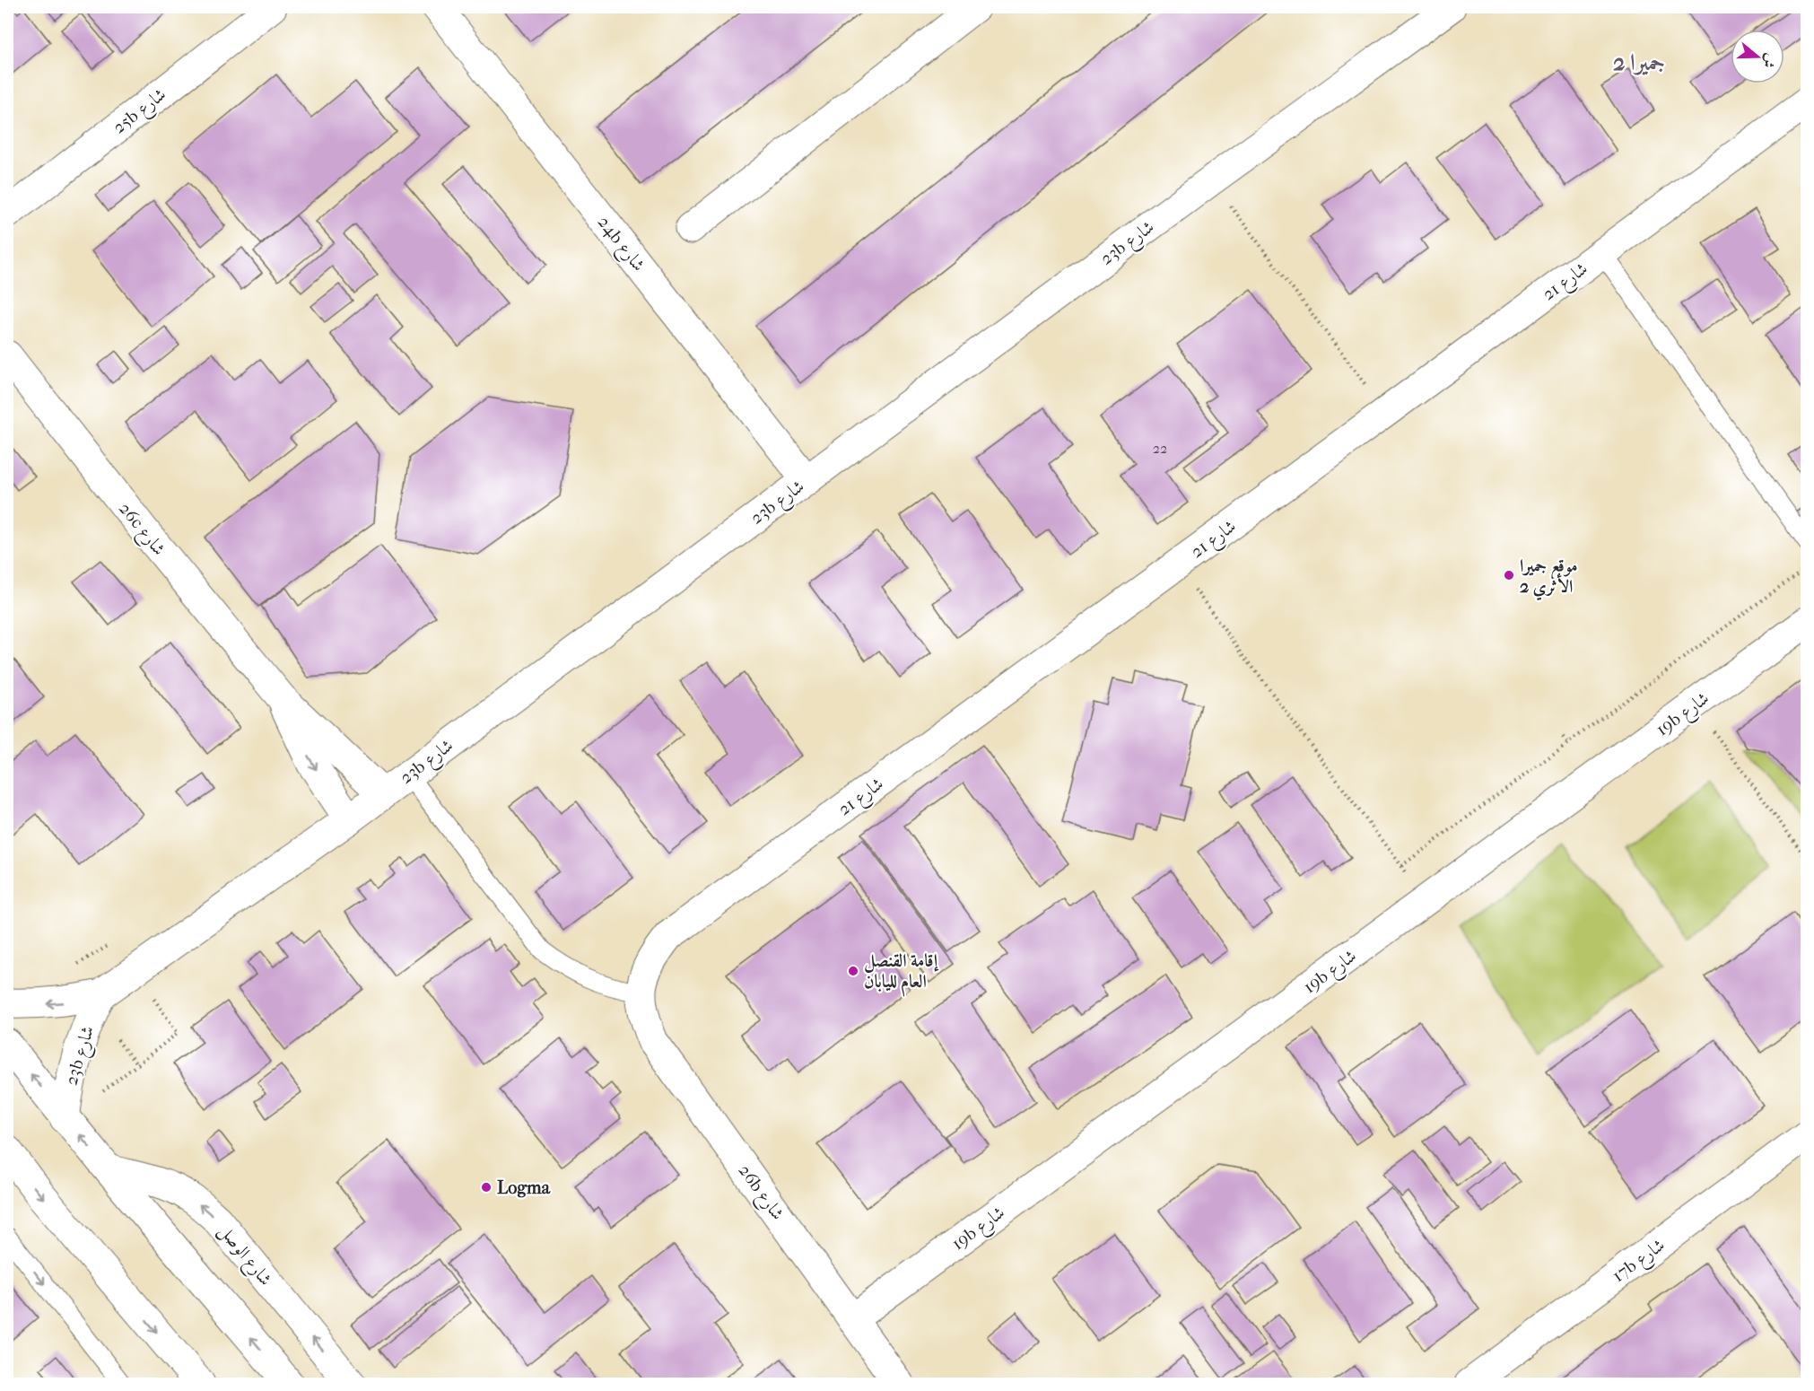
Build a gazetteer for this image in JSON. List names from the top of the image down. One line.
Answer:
{"streets":{"street":["25b شارع","23b شارع","24b شارع","شارع 21","26c شارع","19b شارع","26b شارع","شارع الوصل","17b شارع"]},"crossings":[["23b شارع","24b شارع"],["23b شارع","26c شارع"],["شارع 21","26b شارع"],["19b شارع","26b شارع"]],"districts":["جميرا 2"],"places":["موقع جميرا 2 الأثري","إقامة القنصل العام لليابان","Logma"],"house_numbers":["22"],"north":"right"}
